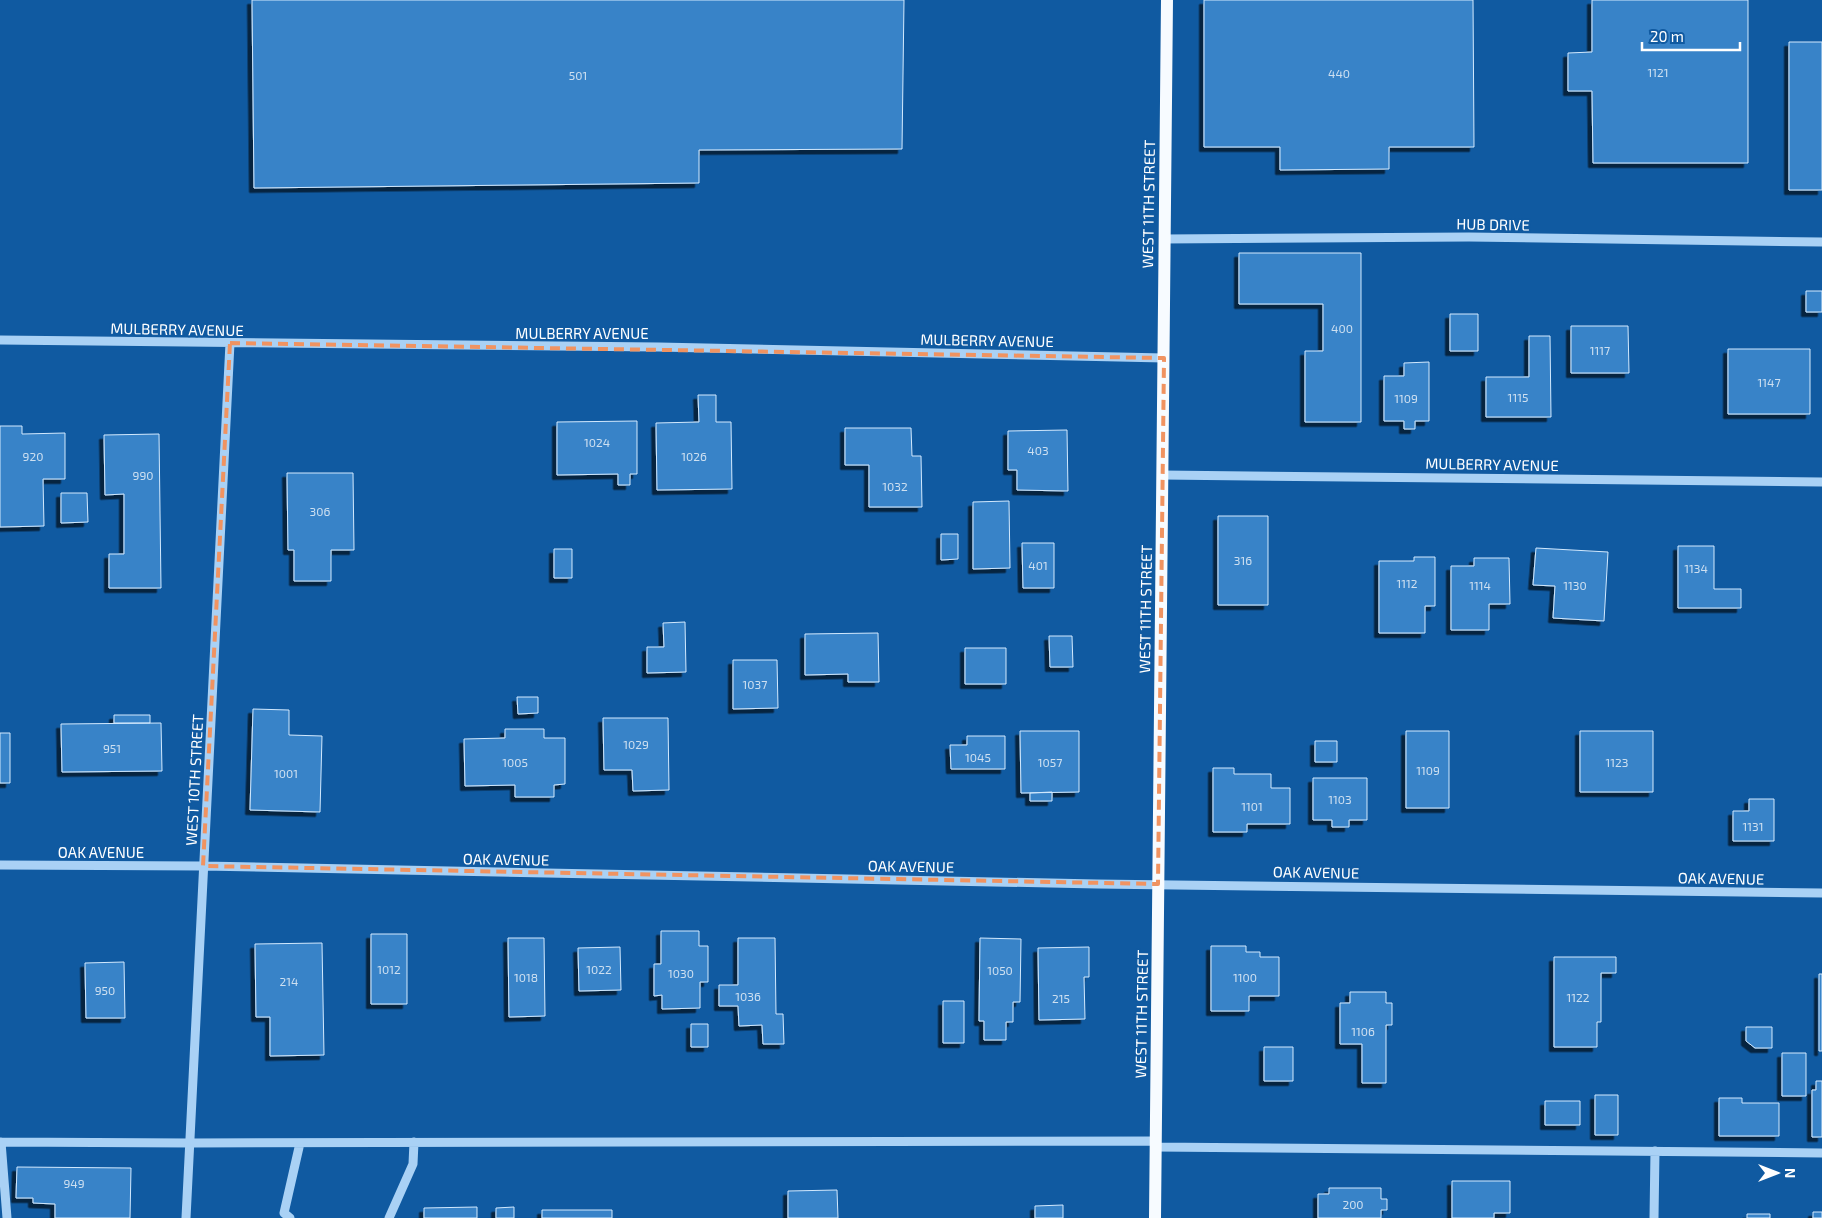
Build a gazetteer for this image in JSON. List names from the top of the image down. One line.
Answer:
{"streets":{"main road":["WEST 11TH STREET"],"street":["HUB DRIVE","MULBERRY AVENUE","WEST 10TH STREET","OAK AVENUE"]},"crossings":[["WEST 11TH STREET","HUB DRIVE"],["WEST 11TH STREET","MULBERRY AVENUE"],["WEST 11TH STREET","OAK AVENUE"],["MULBERRY AVENUE","WEST 10TH STREET"],["WEST 10TH STREET","OAK AVENUE"]],"house_numbers":["1121","440","501","400","1117","1147","1115","1109","1024","403","920","1026","990","1032","306","316","401","1134","1112","1114","1130","1037","1029","951","1045","1005","1057","1123","1109","1001","1103","1101","1131","1012","1022","1050","1030","1018","1100","214","950","1036","1122","215","1106","949","200"],"scale_bar":"20 m","north":"right"}
